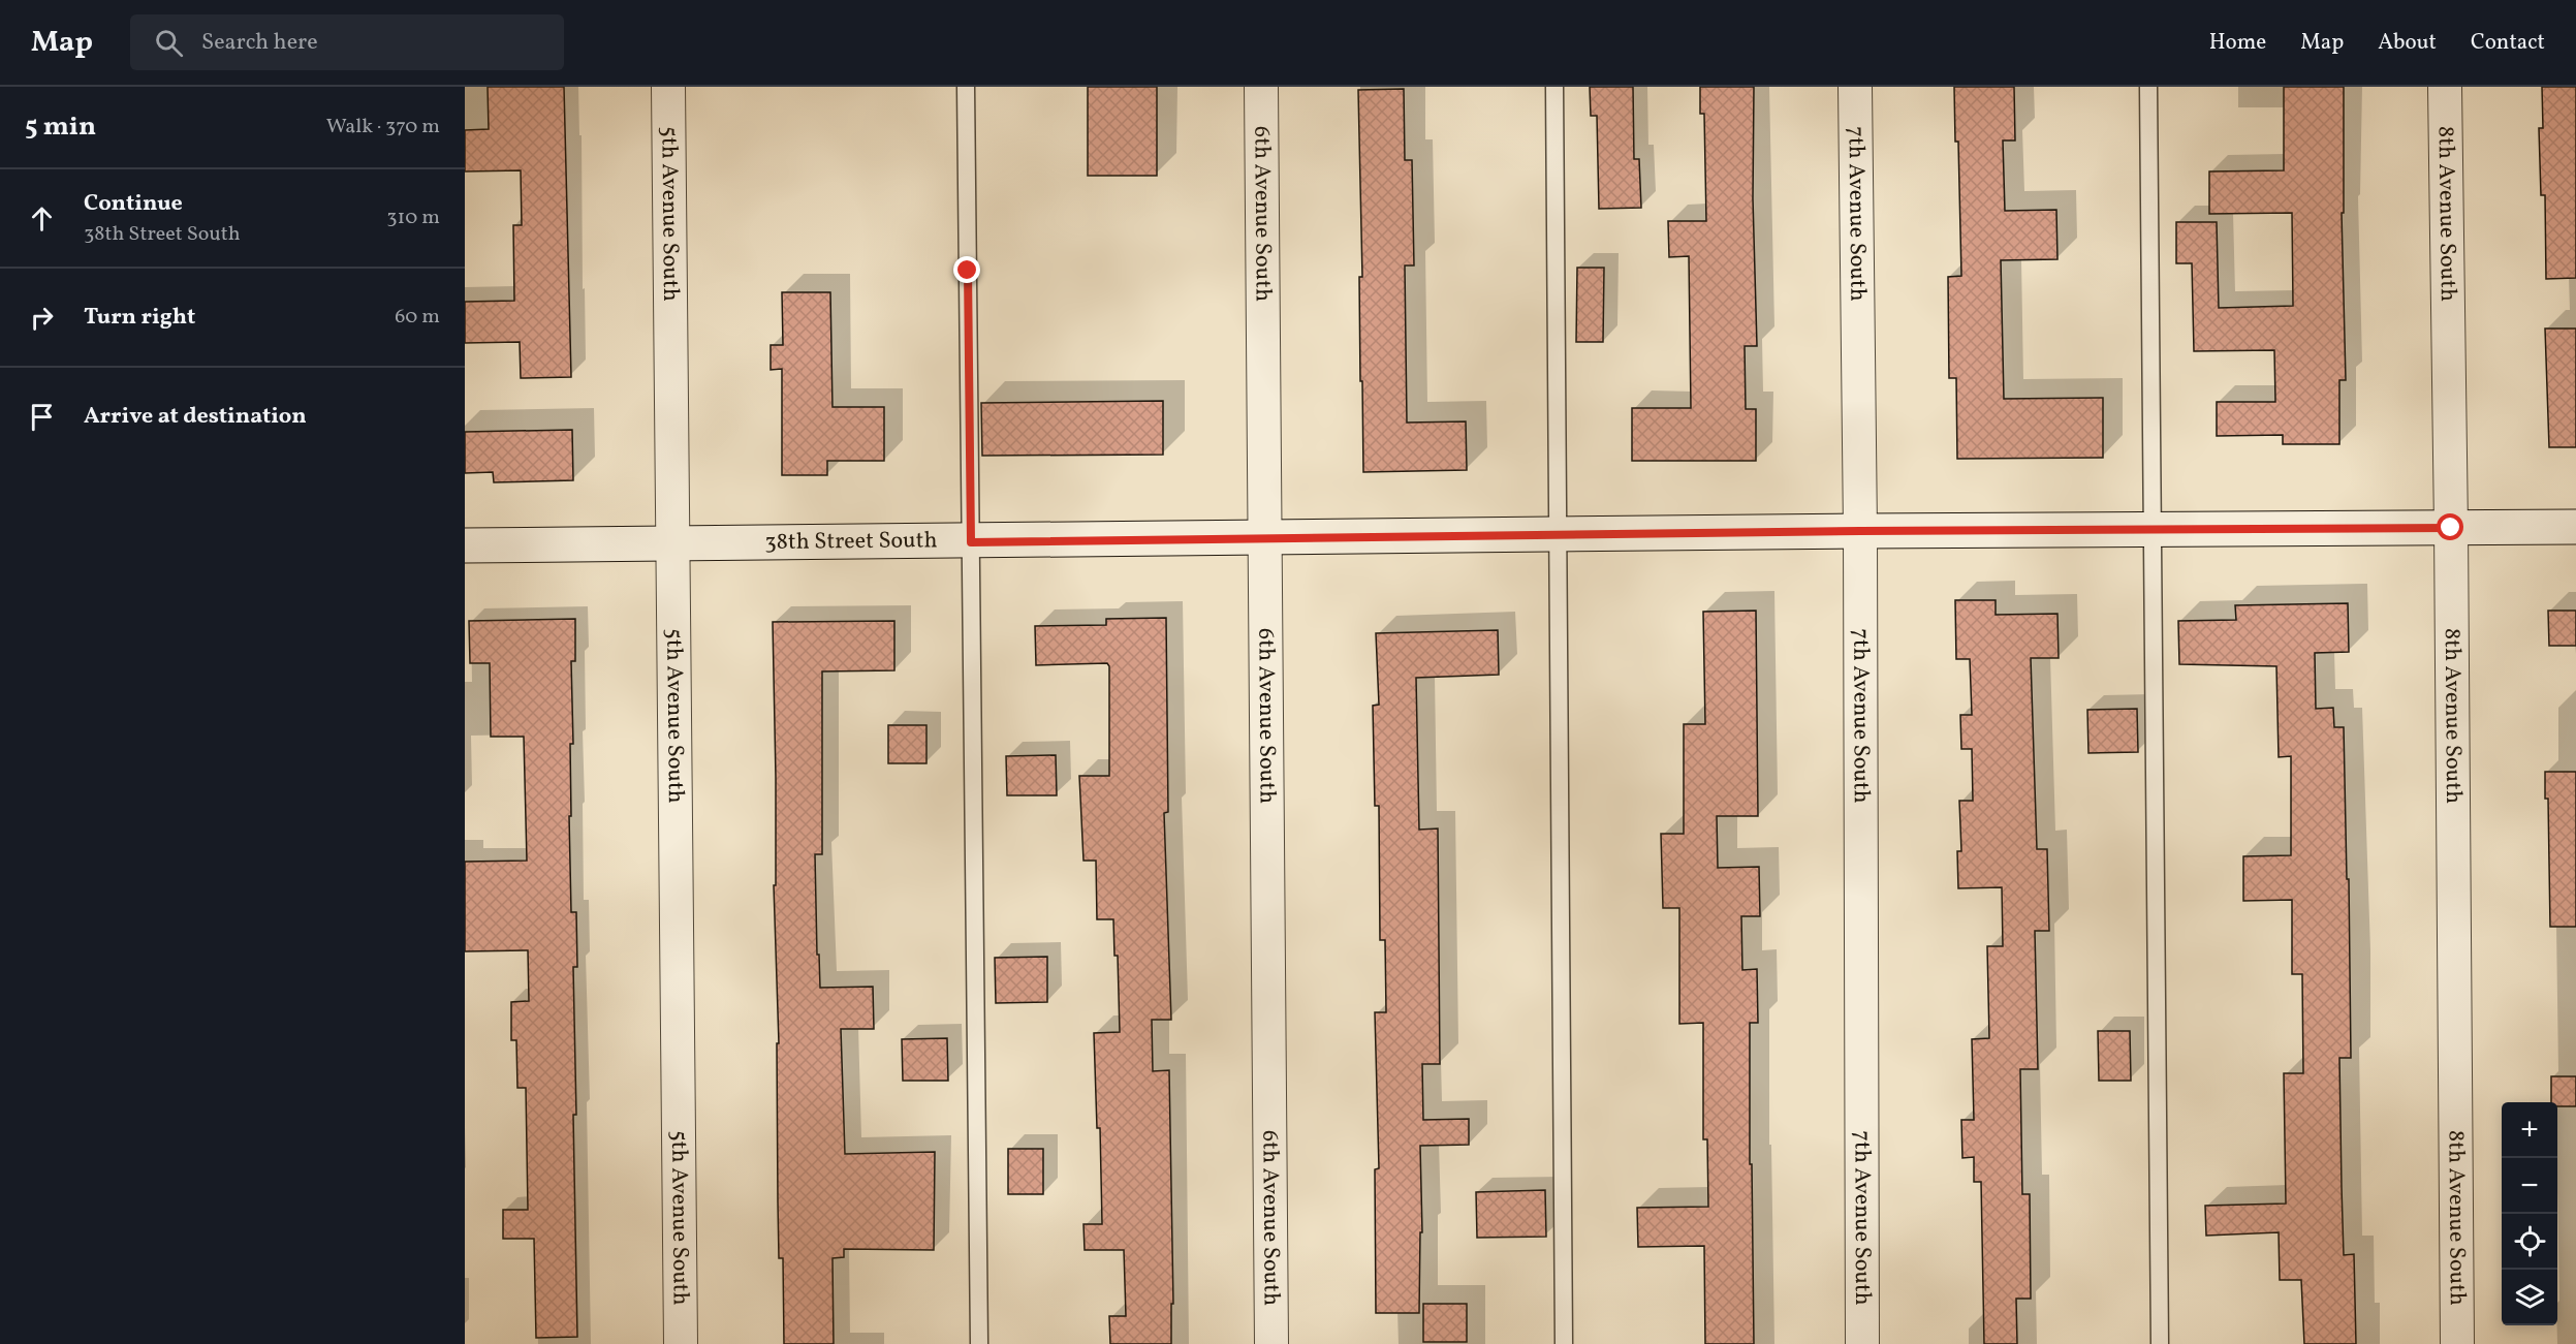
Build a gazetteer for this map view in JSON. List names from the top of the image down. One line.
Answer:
{"streets":{"main road":["38th Street South"],"street":["5th Avenue South","6th Avenue South","7th Avenue South","8th Avenue South"]},"crossings":[["5th Avenue South","38th Street South"],["6th Avenue South","38th Street South"],["7th Avenue South","38th Street South"],["8th Avenue South","38th Street South"]],"page":{"header":"Map","search":"Search here","nav":["Home","Map","About","Contact"],"heading":["5 min","Walk · 370 m"],"list":[["Continue","38th Street South","310 m"],["Turn right","60 m"],"Arrive at destination"],"map_buttons":["+","−"]}}
